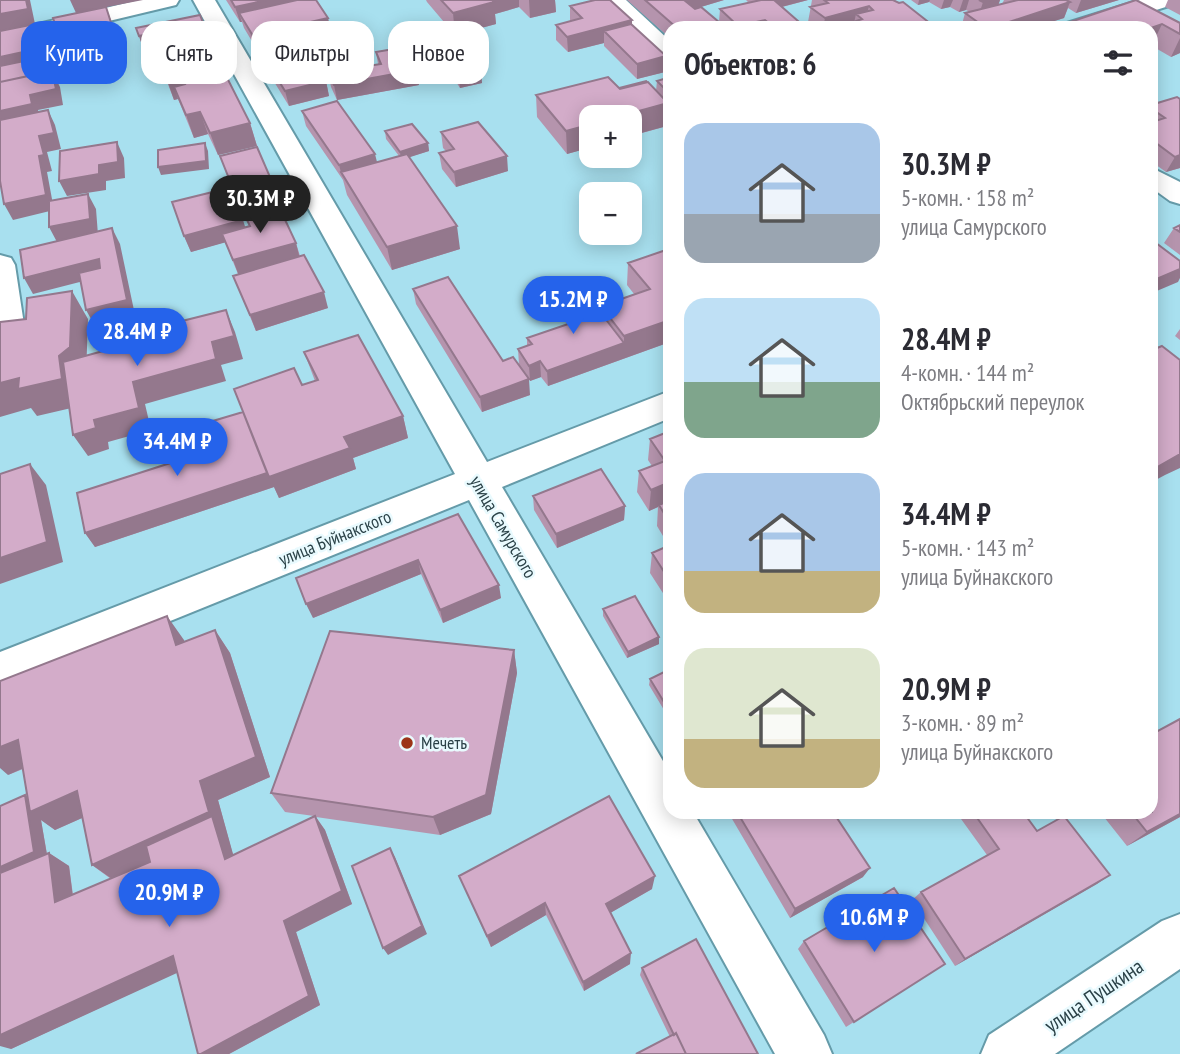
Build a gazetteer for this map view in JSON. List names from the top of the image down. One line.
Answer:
{"streets":{"street":["улица Самурского","улица Буйнакского","улица Пушкина"]},"crossings":[["улица Самурского","улица Буйнакского"]],"places":["Мечеть"],"page":{"chip":["Купить","Снять","Фильтры","Новое"],"heading":"Объектов: 6","map_buttons":["+","−"],"list":[{"name":"30.3M ₽","note":"5-комн. · 158 m² · улица Самурского"},{"name":"28.4M ₽","note":"4-комн. · 144 m² · Октябрьский переулок"},{"name":"34.4M ₽","note":"5-комн. · 143 m² · улица Буйнакского"},{"name":"20.9M ₽","note":"3-комн. · 89 m² · улица Буйнакского"}],"price":["30.3M ₽","15.2M ₽","28.4M ₽","34.4M ₽","20.9M ₽","10.6M ₽"]}}
